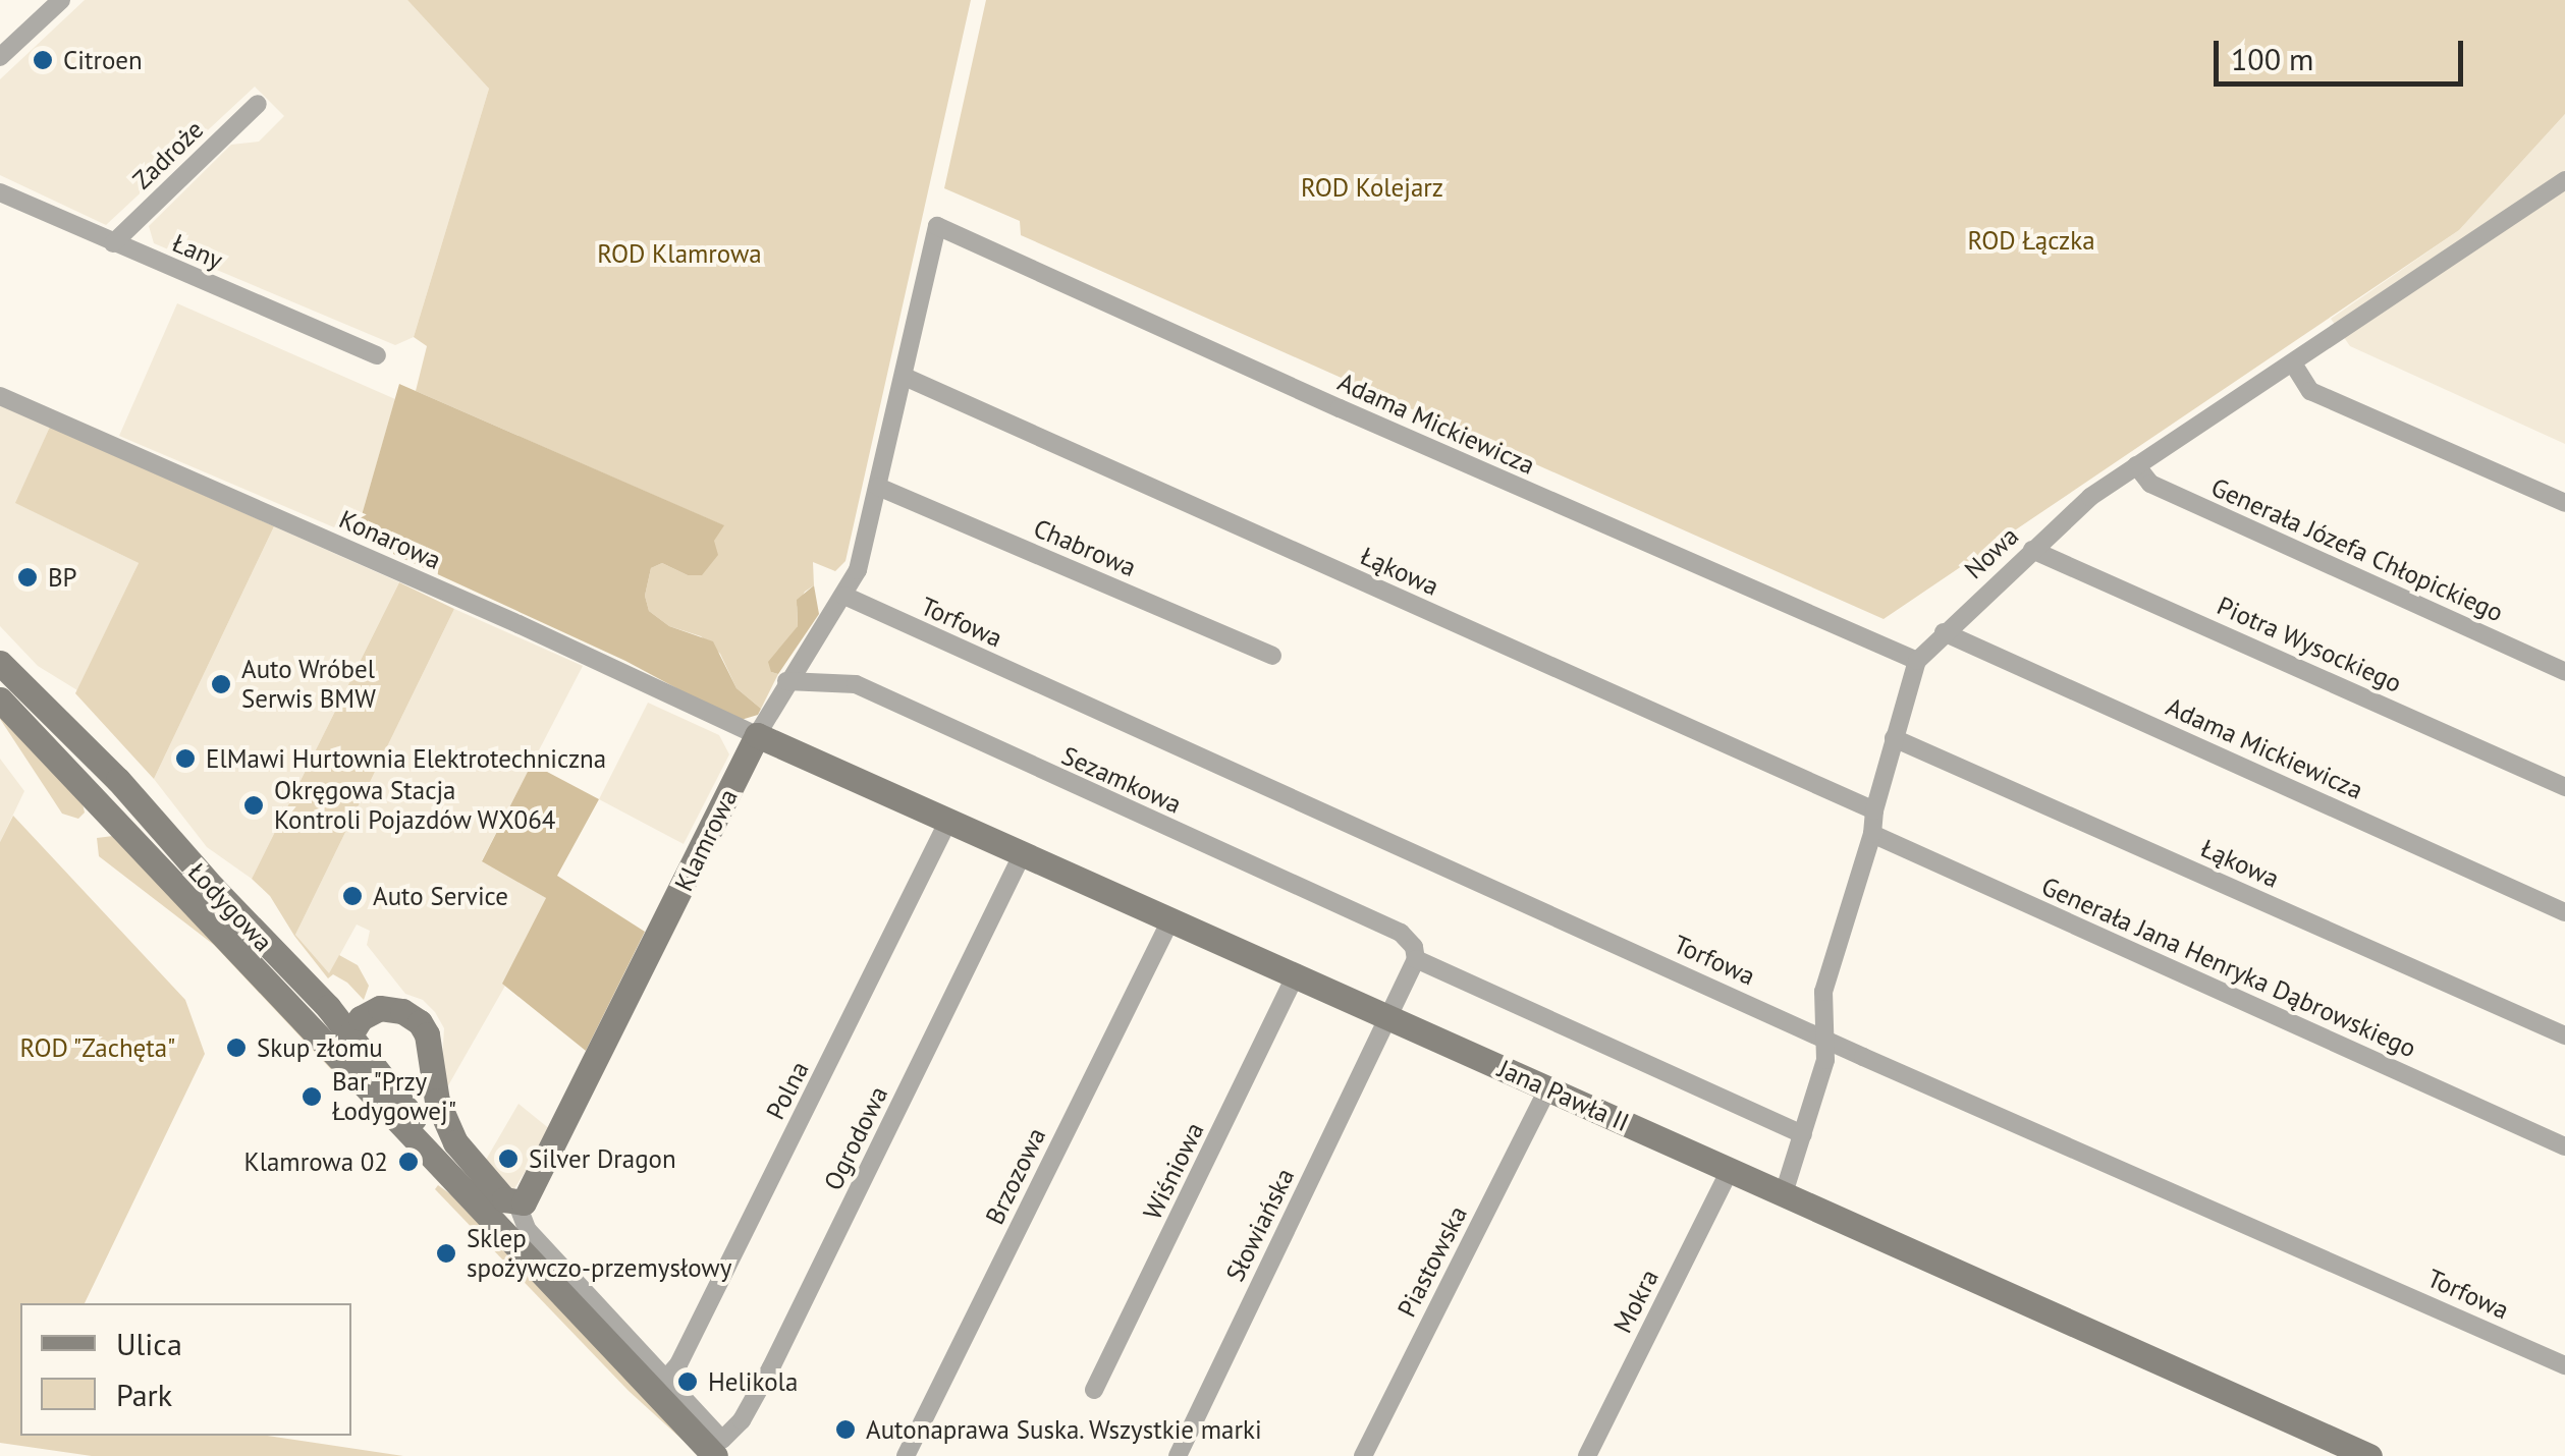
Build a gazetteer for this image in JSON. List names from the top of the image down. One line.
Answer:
{"streets":{"street":["Zadroże","Łany","Adama Mickiewicza","Konarowa","Chabrowa","Generała Józefa Chłopickiego","Nowa","Łąkowa","Torfowa","Piotra Wysockiego","Sezamkowa","Klamrowa","Łodygowa","Generała Jana Henryka Dąbrowskiego","Polna","Jana Pawła II","Ogrodowa","Wiśniowa","Brzozowa","Słowiańska","Piastowska","Mokra"]},"crossings":[["Zadroże","Łany"],["Adama Mickiewicza","Nowa"],["Adama Mickiewicza","Klamrowa"],["Konarowa","Klamrowa"],["Konarowa","Jana Pawła II"],["Chabrowa","Klamrowa"],["Generała Józefa Chłopickiego","Nowa"],["Nowa","Łąkowa"],["Nowa","Torfowa"],["Nowa","Piotra Wysockiego"],["Nowa","Sezamkowa"],["Nowa","Generała Jana Henryka Dąbrowskiego"],["Nowa","Jana Pawła II"],["Łąkowa","Klamrowa"],["Torfowa","Klamrowa"],["Sezamkowa","Klamrowa"],["Klamrowa","Jana Pawła II"],["Łodygowa","Ogrodowa"],["Polna","Jana Pawła II"],["Jana Pawła II","Ogrodowa"],["Jana Pawła II","Wiśniowa"],["Jana Pawła II","Brzozowa"],["Jana Pawła II","Słowiańska"],["Jana Pawła II","Piastowska"],["Jana Pawła II","Mokra"]],"parks":["ROD Kolejarz","ROD Łączka","ROD Klamrowa","ROD \"Zachęta\""],"places":["Citroen","BP","Auto Wróbel Serwis BMW","ElMawi Hurtownia Elektrotechniczna","Okręgowa Stacja Kontroli Pojazdów WX064","Auto Service","Skup złomu","Bar \"Przy Łodygowej\"","Silver Dragon","Klamrowa 02","Sklep spożywczo-przemysłowy","Helikola","Autonaprawa Suska. Wszystkie marki"],"legend":["Ulica","Park"],"scale_bar":"100 m"}
